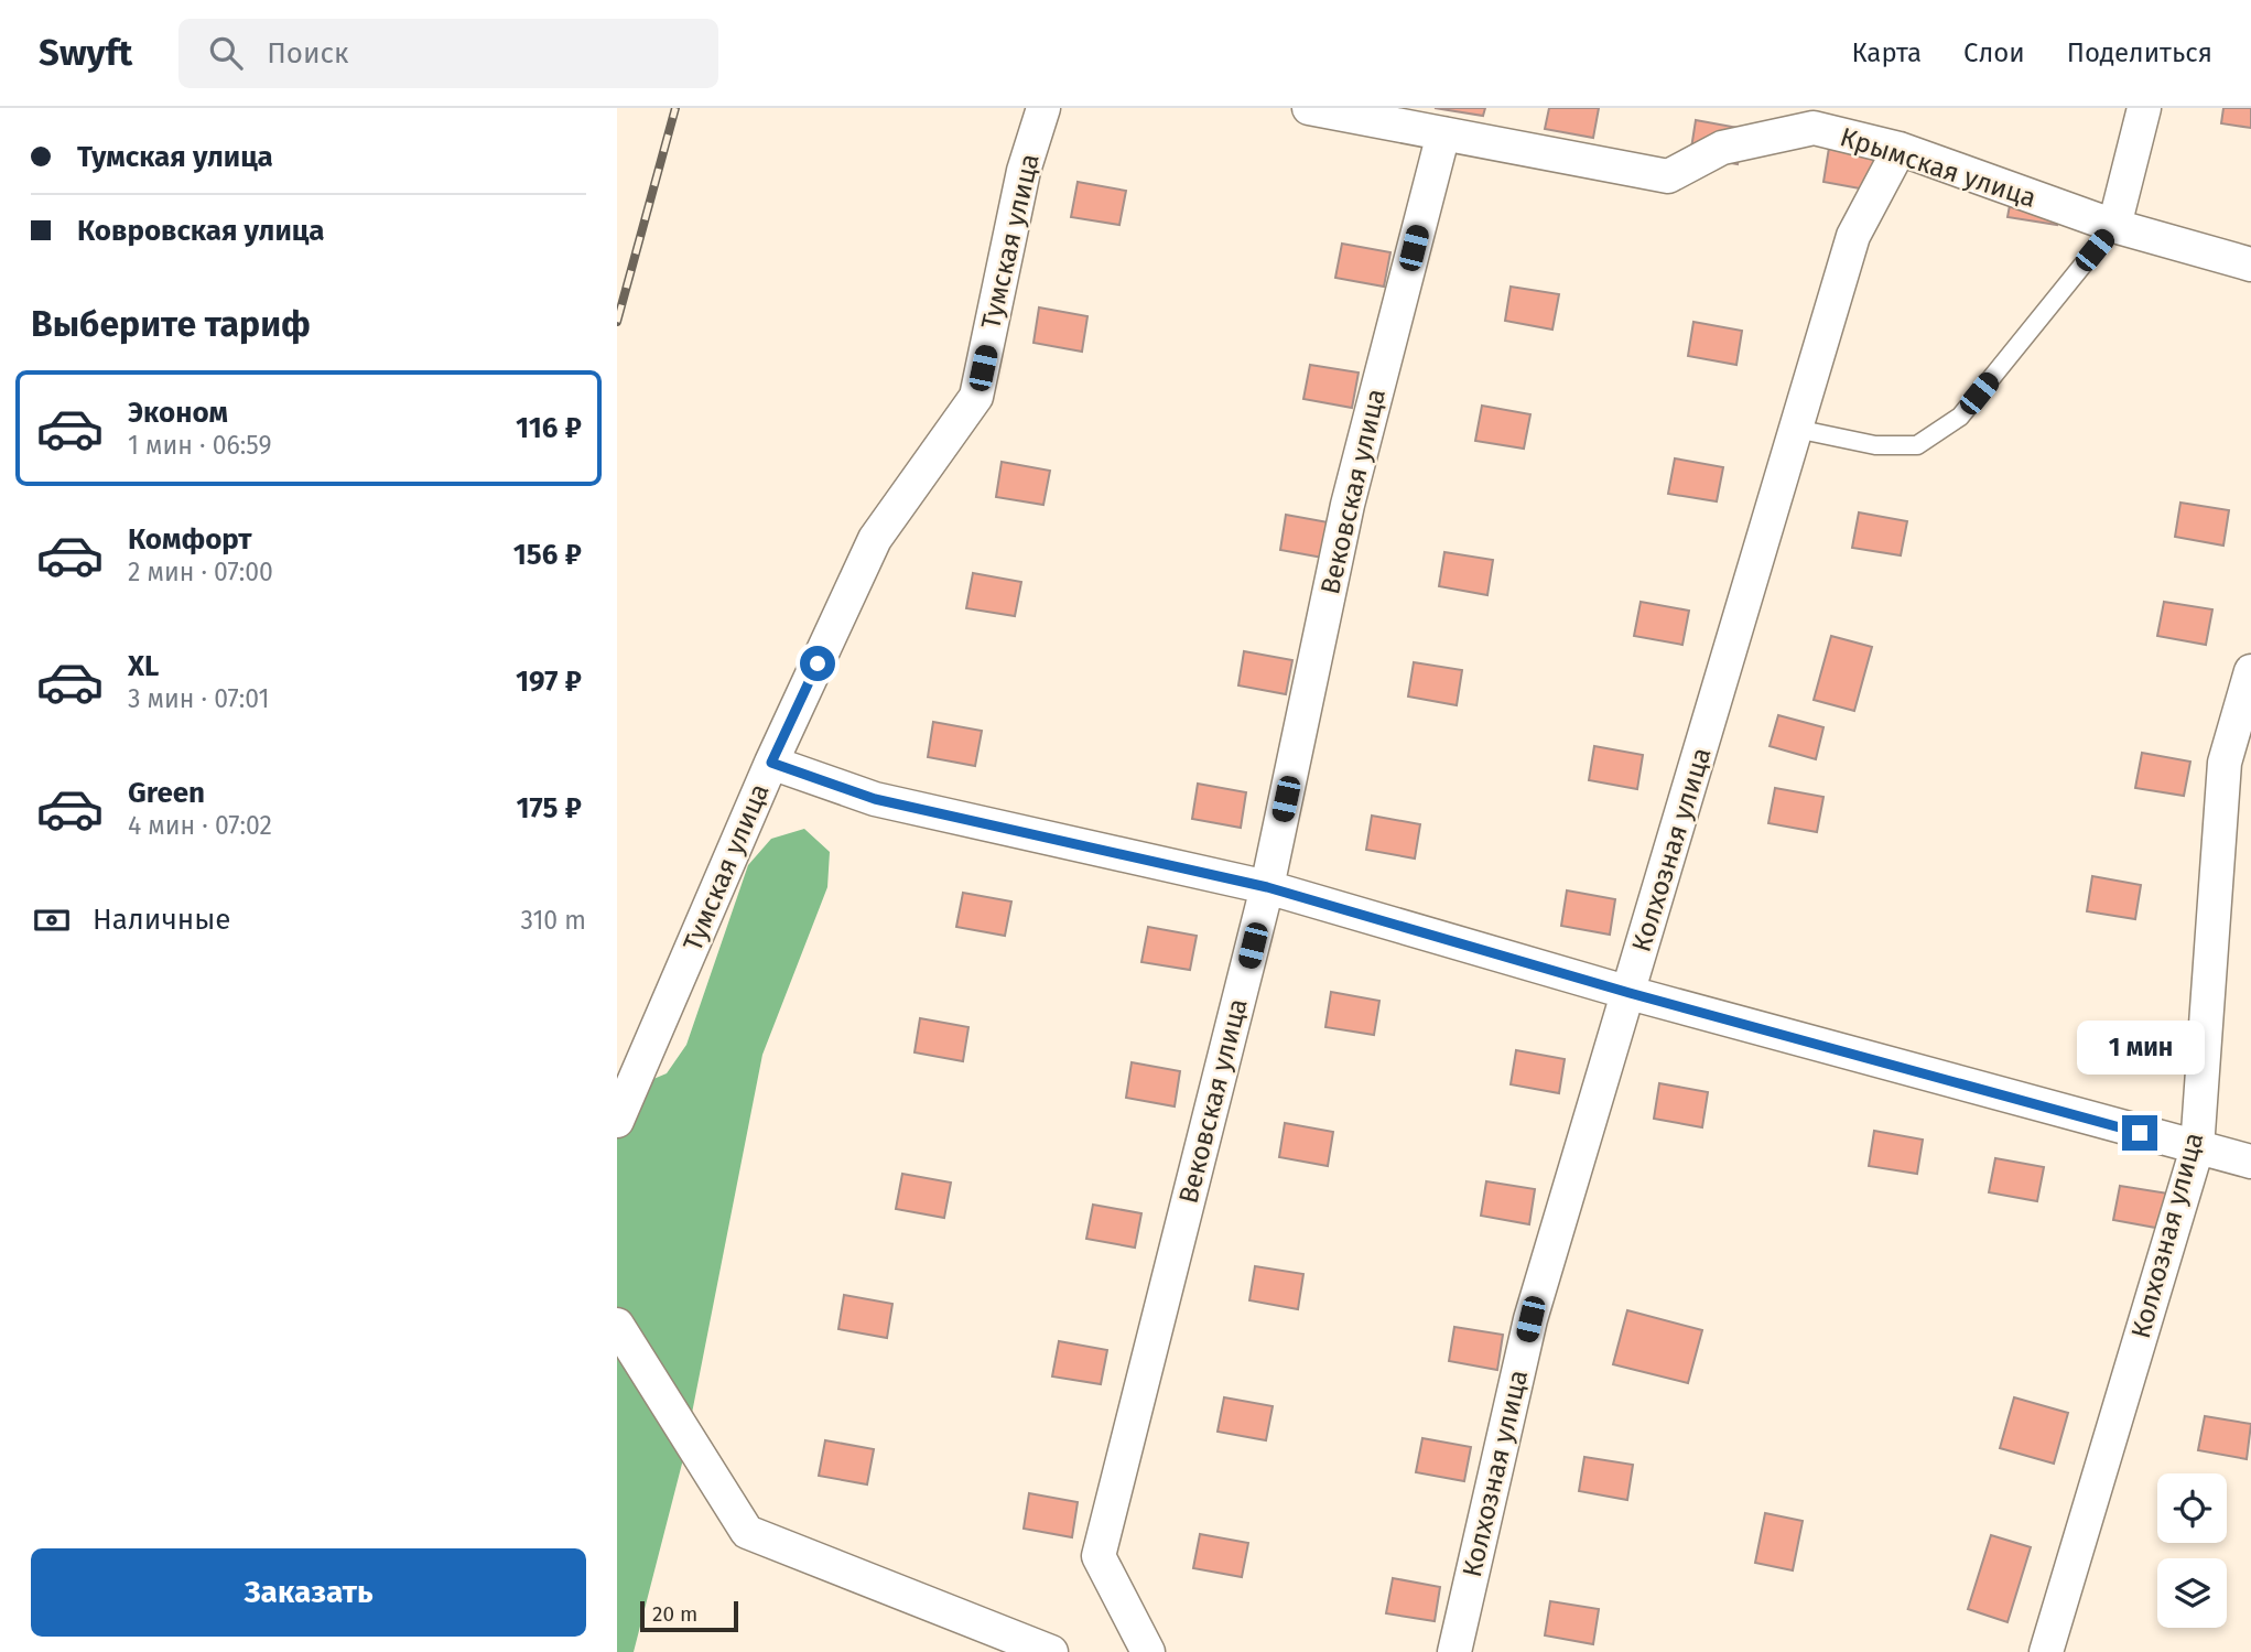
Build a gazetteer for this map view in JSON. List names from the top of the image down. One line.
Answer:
{"streets":{"street":["Крымская улица","Тумская улица","Вековская улица","Колхозная улица"]},"crossings":[["Крымская улица","Вековская улица"],["Крымская улица","Колхозная улица"]],"scale_bar":"20 m","page":{"header":"Swyft","search":"Поиск","nav":["Карта","Слои","Поделиться"],"banner":["Тумская улица","Ковровская улица"],"heading":"Выберите тариф","list":[{"name":"Эконом","note":"1 мин · 06:59","value":"116 ₽"},{"name":"Комфорт","note":"2 мин · 07:00","value":"156 ₽"},{"name":"XL","note":"3 мин · 07:01","value":"197 ₽"},{"name":"Green","note":"4 мин · 07:02","value":"175 ₽"}],"pay":["Наличные","310 m"],"bubble":"1 мин","buttons":"Заказать","scale":"20 m"}}
